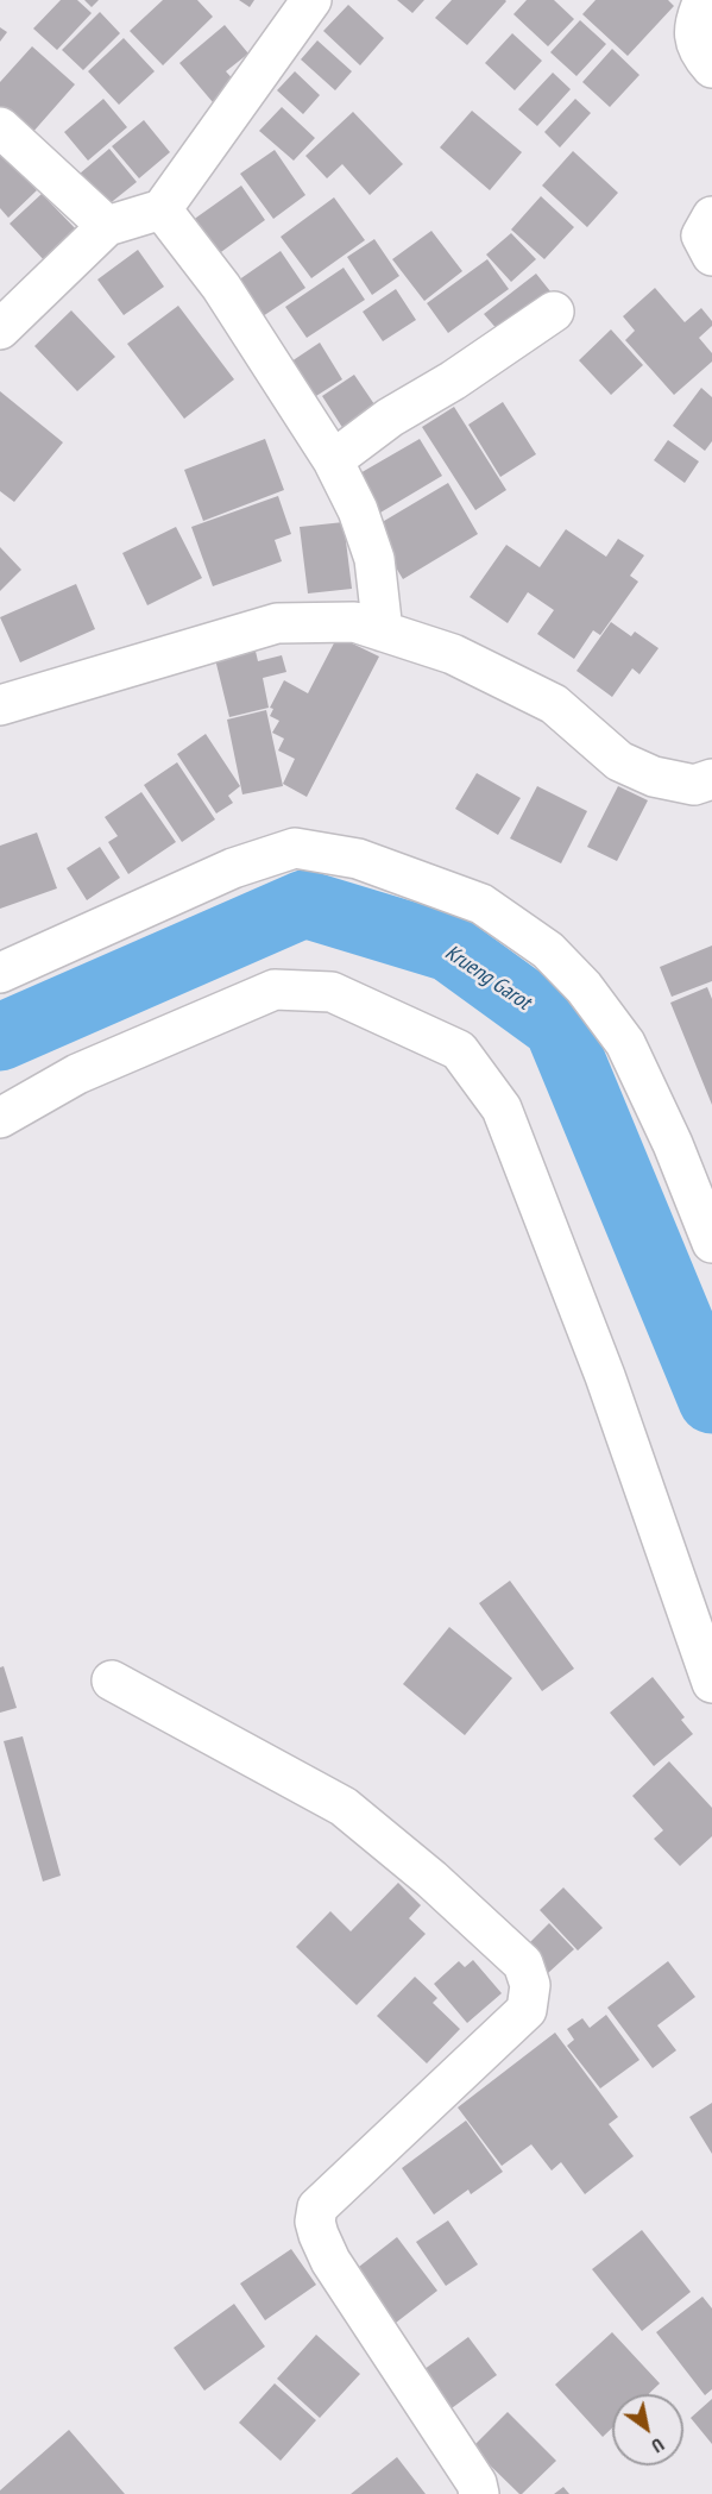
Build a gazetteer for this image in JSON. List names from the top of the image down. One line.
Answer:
{"water":["Krueng Garot"],"north":"bottom right"}
